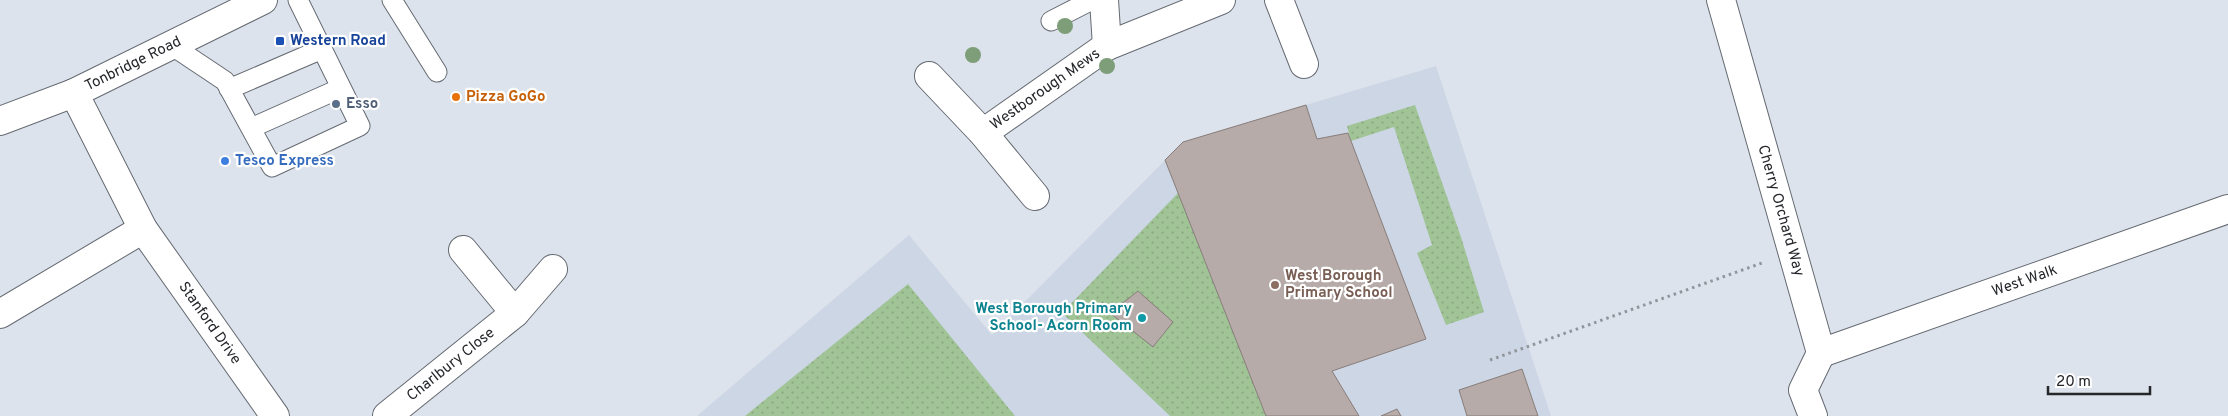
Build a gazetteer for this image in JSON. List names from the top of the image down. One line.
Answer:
{"streets":{"street":["Tonbridge Road","Westborough Mews","Cherry Orchard Way","West Walk","Stanford Drive","Charlbury Close"]},"crossings":[["Tonbridge Road","Stanford Drive"],["Cherry Orchard Way","West Walk"]],"places":{"transit":["Western Road"],"other":["Pizza GoGo","Esso","Tesco Express","West Borough Primary School","West Borough Primary School- Acorn Room"]},"scale_bar":"20 m"}
